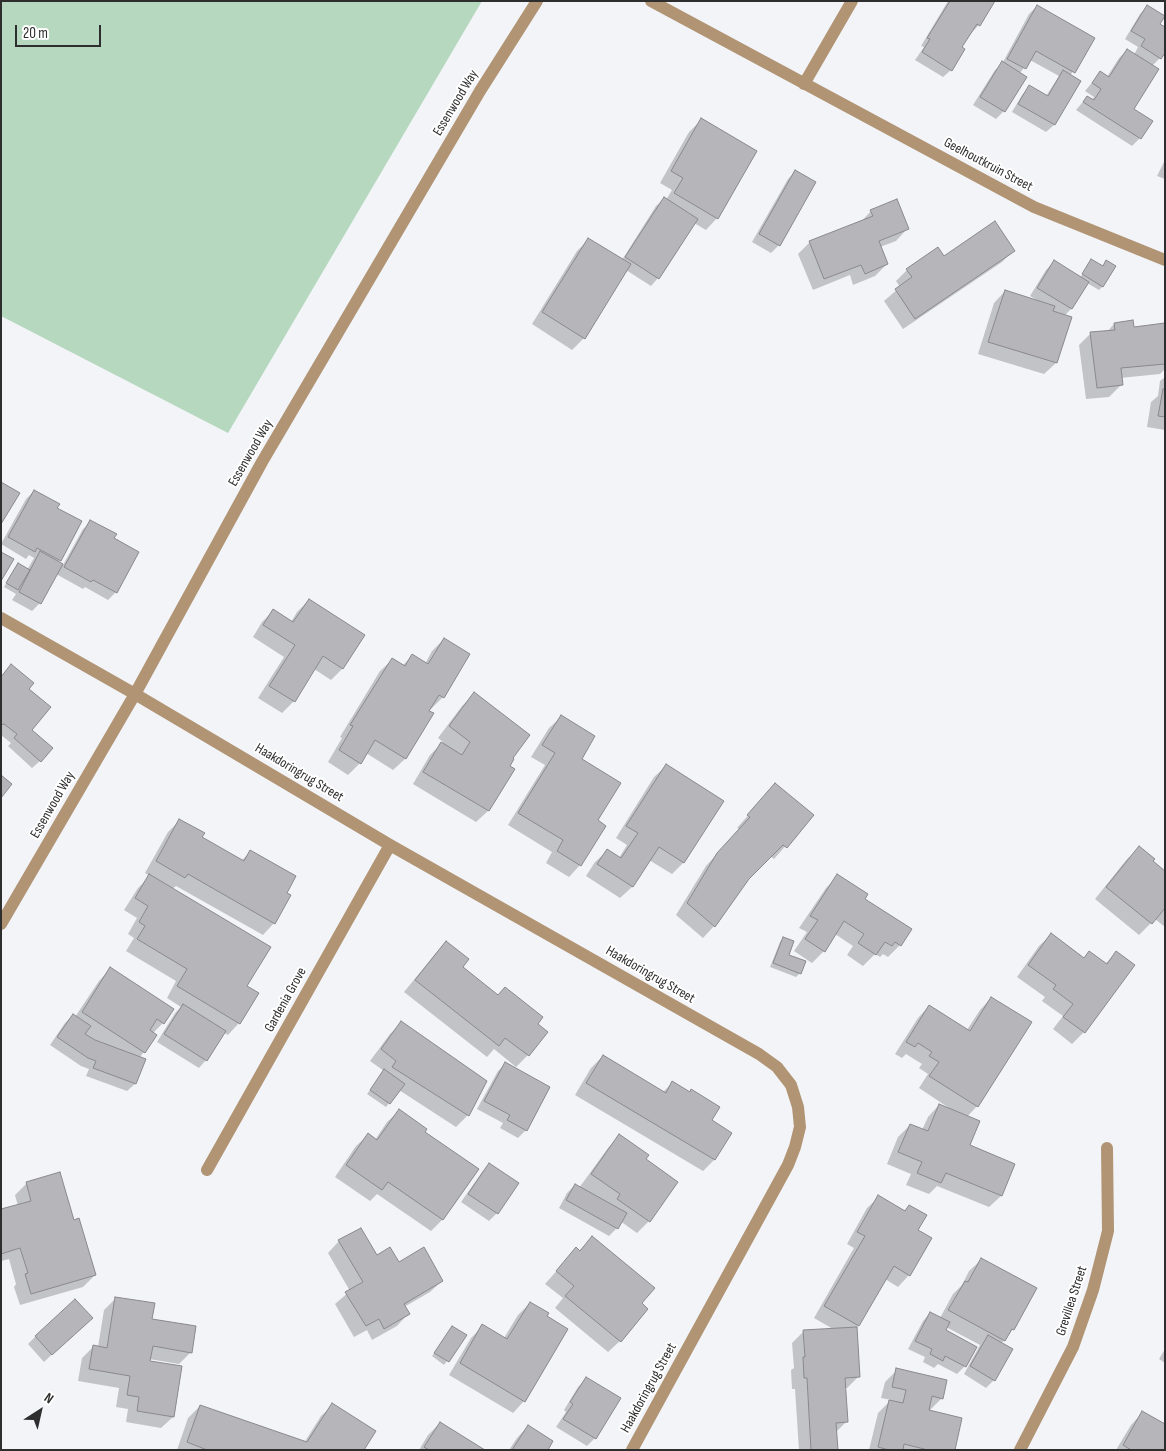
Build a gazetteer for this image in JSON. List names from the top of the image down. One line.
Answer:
{"streets":{"street":["Essenwood Way","Geelhoutkruin Street","Haakdoringrug Street","Gardenia Grove","Grevillea Street"]},"crossings":[["Essenwood Way","Haakdoringrug Street"],["Haakdoringrug Street","Gardenia Grove"]],"scale_bar":"20 m","north":"top right"}
